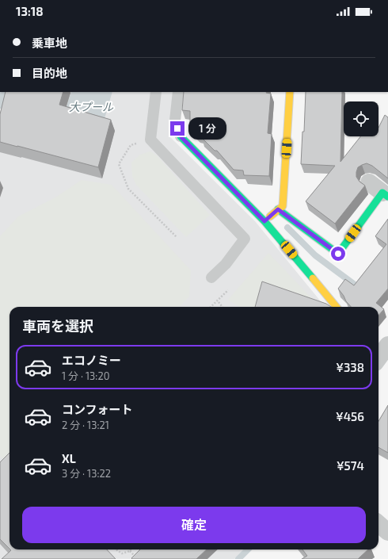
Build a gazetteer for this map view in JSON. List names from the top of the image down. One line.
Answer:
{"water":["大プール"],"page":{"status":"13:18","banner":["乗車地","目的地"],"bubble":"1 分","heading":"車両を選択","list":[{"name":"エコノミー","note":"1 分 · 13:20","value":"¥338"},{"name":"コンフォート","note":"2 分 · 13:21","value":"¥456"},{"name":"XL","note":"3 分 · 13:22","value":"¥574"}],"buttons":"確定"}}
